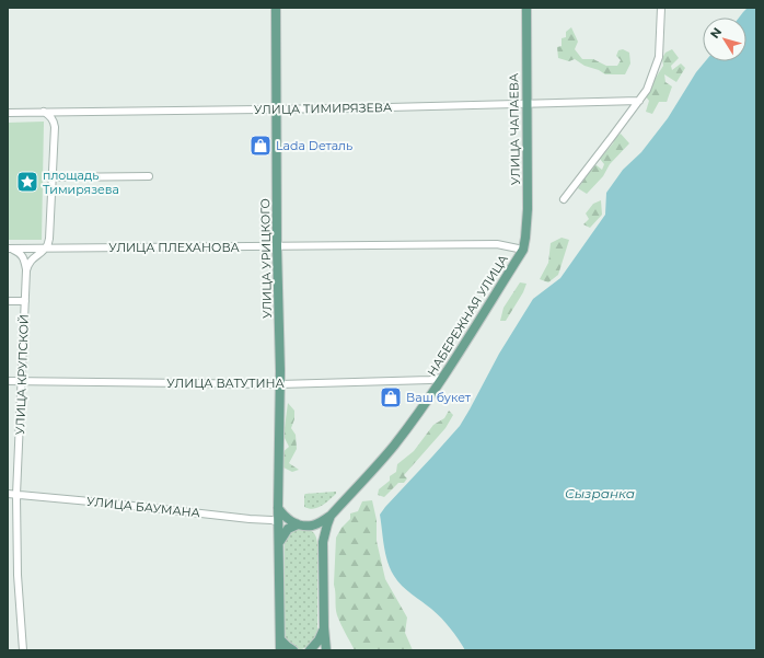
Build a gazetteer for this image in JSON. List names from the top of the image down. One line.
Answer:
{"streets":{"main road":["УЛИЦА ЧАПАЕВА","УЛИЦА УРИЦКОГО","НАБЕРЕЖНАЯ УЛИЦА"],"street":["УЛИЦА ТИМИРЯЗЕВА","УЛИЦА ПЛЕХАНОВА","УЛИЦА КРУПСКОЙ","УЛИЦА ВАТУТИНА","УЛИЦА БАУМАНА"]},"crossings":[["УЛИЦА ТИМИРЯЗЕВА","УЛИЦА ЧАПАЕВА"],["УЛИЦА ТИМИРЯЗЕВА","УЛИЦА УРИЦКОГО"],["УЛИЦА ЧАПАЕВА","УЛИЦА ПЛЕХАНОВА"],["УЛИЦА ЧАПАЕВА","НАБЕРЕЖНАЯ УЛИЦА"],["УЛИЦА ПЛЕХАНОВА","УЛИЦА УРИЦКОГО"],["УЛИЦА ПЛЕХАНОВА","НАБЕРЕЖНАЯ УЛИЦА"],["УЛИЦА УРИЦКОГО","УЛИЦА ВАТУТИНА"],["УЛИЦА УРИЦКОГО","УЛИЦА БАУМАНА"],["НАБЕРЕЖНАЯ УЛИЦА","УЛИЦА ВАТУТИНА"],["УЛИЦА КРУПСКОЙ","УЛИЦА ВАТУТИНА"],["УЛИЦА КРУПСКОЙ","УЛИЦА БАУМАНА"]],"water":["Сызранка"],"places":{"shop":["Lada Dеталь","Ваш букет"],"place":["площадь Тимирязева"]},"north":"top left"}
